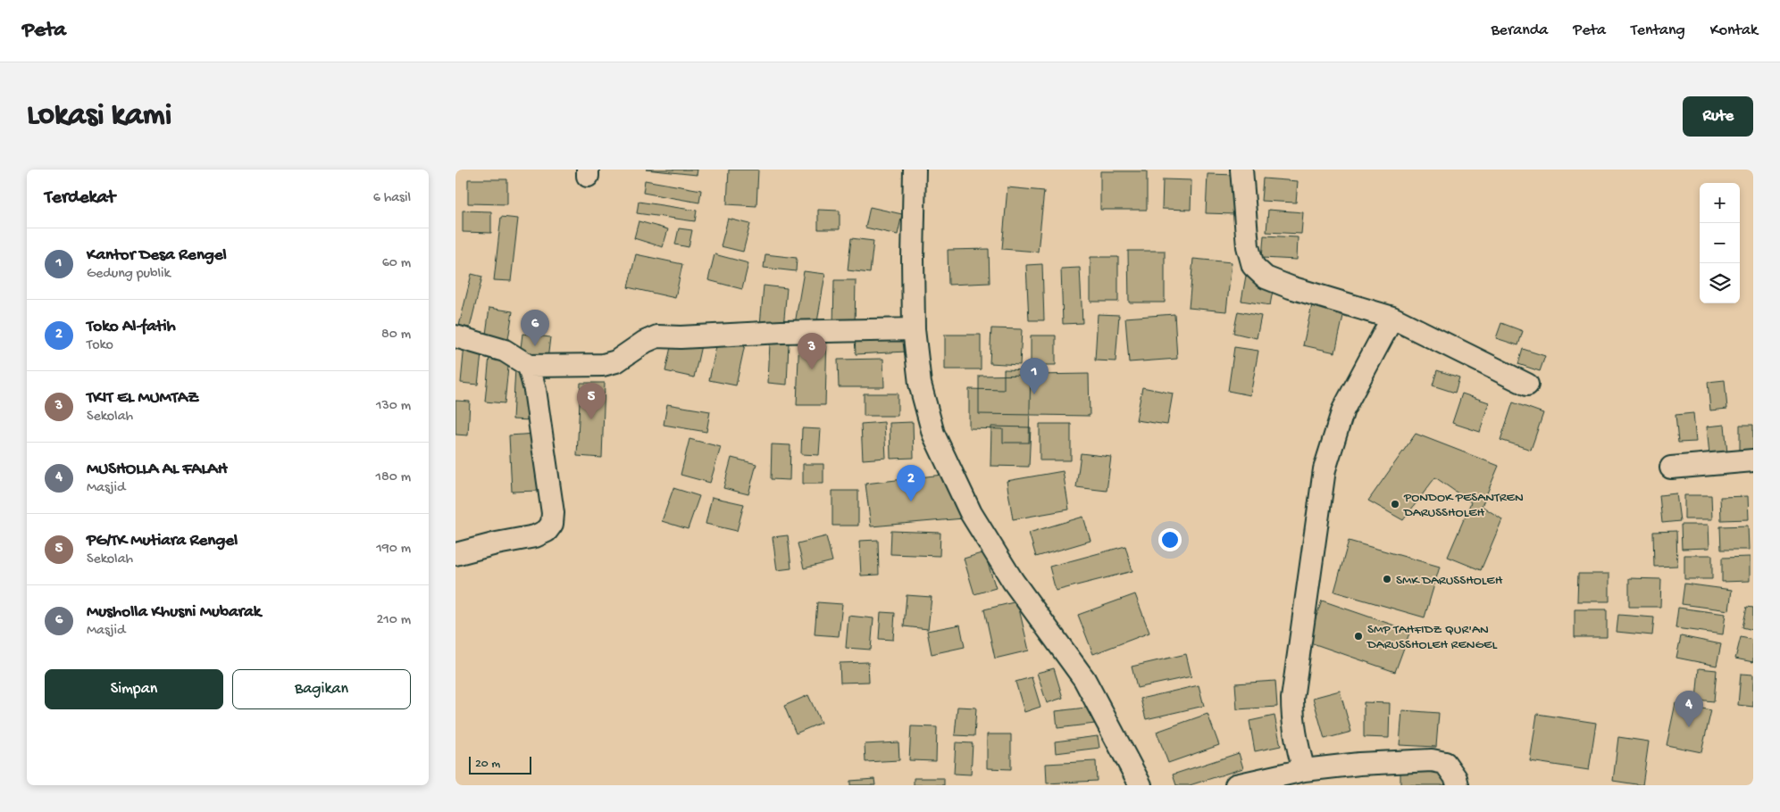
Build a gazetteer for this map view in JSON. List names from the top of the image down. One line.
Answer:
{"places":["PONDOK PESANTREN DARUSSHOLEH","SMK DARUSSHOLEH","SMP TAHFIDZ QUR'AN DARUSSHOLEH RENGEL"],"scale_bar":"20 m","page":{"header":"Peta","nav":["Beranda","Peta","Tentang","Kontak"],"buttons":["Rute",["Simpan","Bagikan"]],"title":"Lokasi kami","heading":["Terdekat","6 hasil"],"map_buttons":["+","−"],"list":[{"mark":"1","name":"Kantor Desa Rengel","note":"Gedung publik","value":"60 m"},{"mark":"2","name":"Toko Al-fatih","note":"Toko","value":"80 m"},{"mark":"3","name":"TKIT EL MUMTAZ","note":"Sekolah","value":"130 m"},{"mark":"4","name":"MUSHOLLA AL FALAH","note":"Masjid","value":"180 m"},{"mark":"5","name":"PG/TK Mutiara Rengel","note":"Sekolah","value":"190 m"},{"mark":"6","name":"Musholla Khusni Mubarak","note":"Masjid","value":"210 m"}],"pins":["6","3","1","5","2","4"],"scale":"20 m"}}
